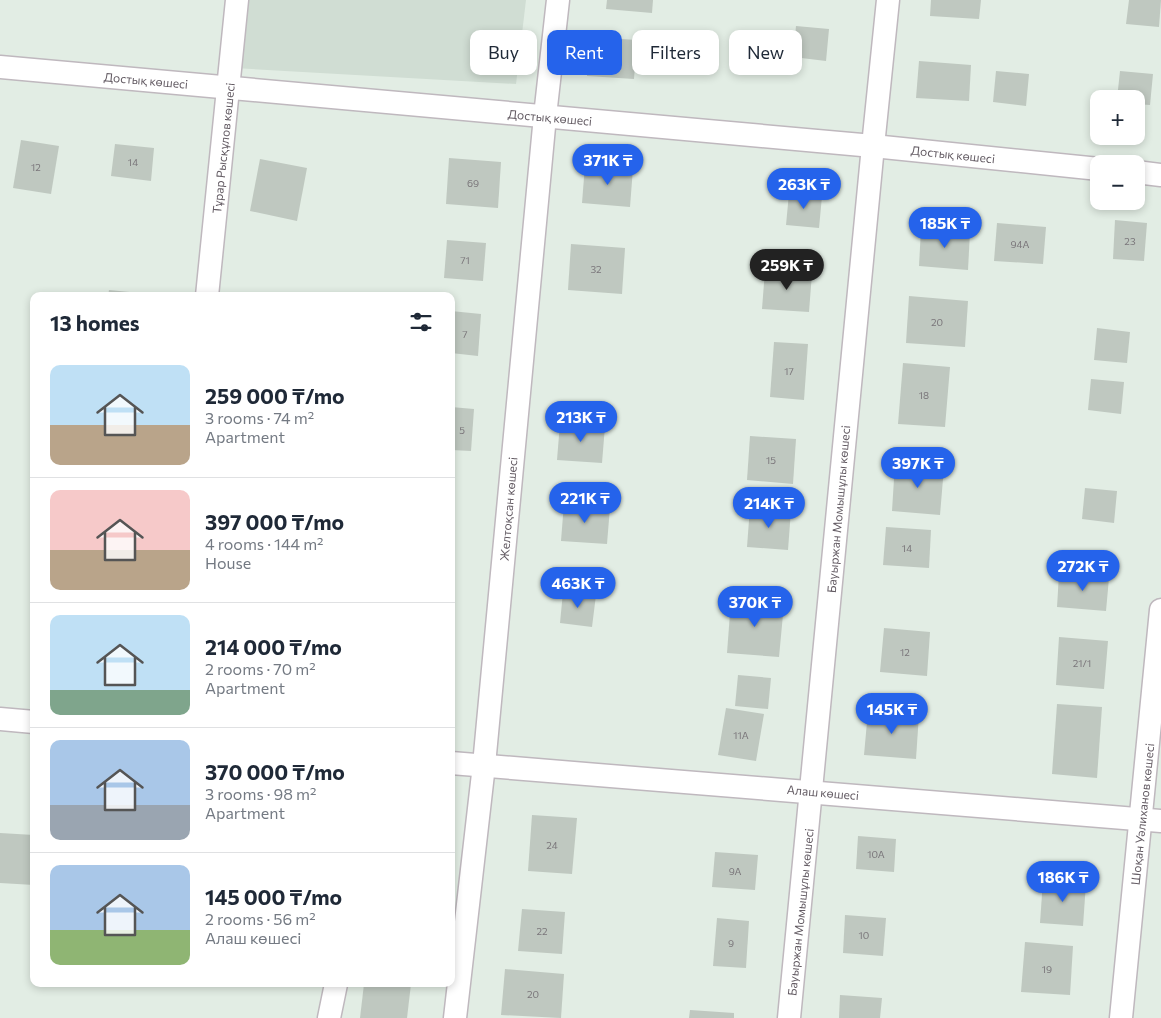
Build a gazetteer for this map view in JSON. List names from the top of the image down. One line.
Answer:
{"streets":{"street":["Достық көшесі","Тұрар Рысқұлов көшесі","Желтоқсан көшесі","Бауыржан Момышұлы көшесі","Алаш көшесі","Шоқан Уәлиханов көшесі"]},"crossings":[["Достық көшесі","Тұрар Рысқұлов көшесі"],["Достық көшесі","Желтоқсан көшесі"],["Достық көшесі","Бауыржан Момышұлы көшесі"],["Желтоқсан көшесі","Алаш көшесі"],["Бауыржан Момышұлы көшесі","Алаш көшесі"],["Алаш көшесі","Шоқан Уәлиханов көшесі"]],"house_numbers":["14","12","69","23","94А","71","32","20","7","17","18","5","15","14","12","21/1","11А","24","10А","9А","22","10","9","19","20"],"page":{"chip":["Buy","Rent","Filters","New"],"map_buttons":["+","−"],"price":["371K ₸","263K ₸","185K ₸","259K ₸","213K ₸","397K ₸","221K ₸","214K ₸","272K ₸","463K ₸","370K ₸","145K ₸","186K ₸"],"heading":"13 homes","list":[{"name":"259 000 ₸/mo","note":"3 rooms · 74 m² · Apartment"},{"name":"397 000 ₸/mo","note":"4 rooms · 144 m² · House"},{"name":"214 000 ₸/mo","note":"2 rooms · 70 m² · Apartment"},{"name":"370 000 ₸/mo","note":"3 rooms · 98 m² · Apartment"},{"name":"145 000 ₸/mo","note":"2 rooms · 56 m² · Алаш көшесі"}]}}
